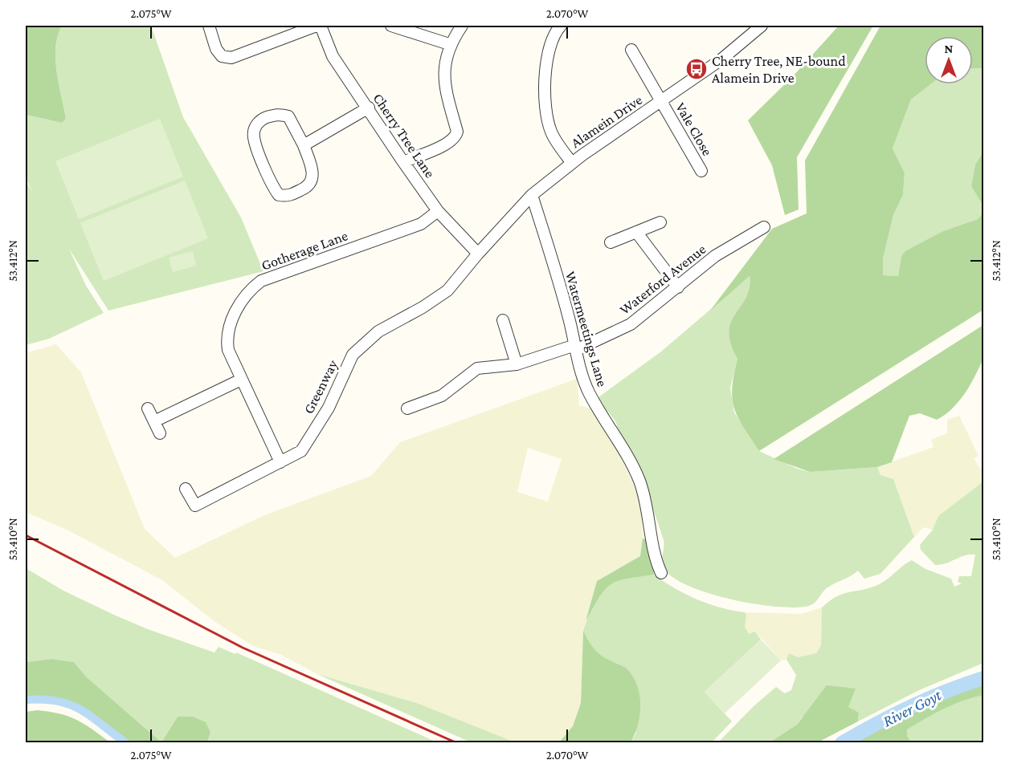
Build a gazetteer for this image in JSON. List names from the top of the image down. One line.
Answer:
{"streets":{"street":["Alamein Drive","Vale Close","Cherry Tree Lane","Gotherage Lane","Waterford Avenue","Watermeetings Lane","Greenway"]},"crossings":[["Alamein Drive","Vale Close"],["Alamein Drive","Cherry Tree Lane"],["Alamein Drive","Watermeetings Lane"],["Alamein Drive","Greenway"],["Cherry Tree Lane","Gotherage Lane"],["Cherry Tree Lane","Greenway"],["Gotherage Lane","Greenway"],["Waterford Avenue","Watermeetings Lane"]],"water":["River Goyt"],"places":{"bus stop":["Cherry Tree, NE-bound Alamein Drive"]},"north":"top","coordinates":["2.075°W","2.070°W","53.412°N","53.410°N"]}
